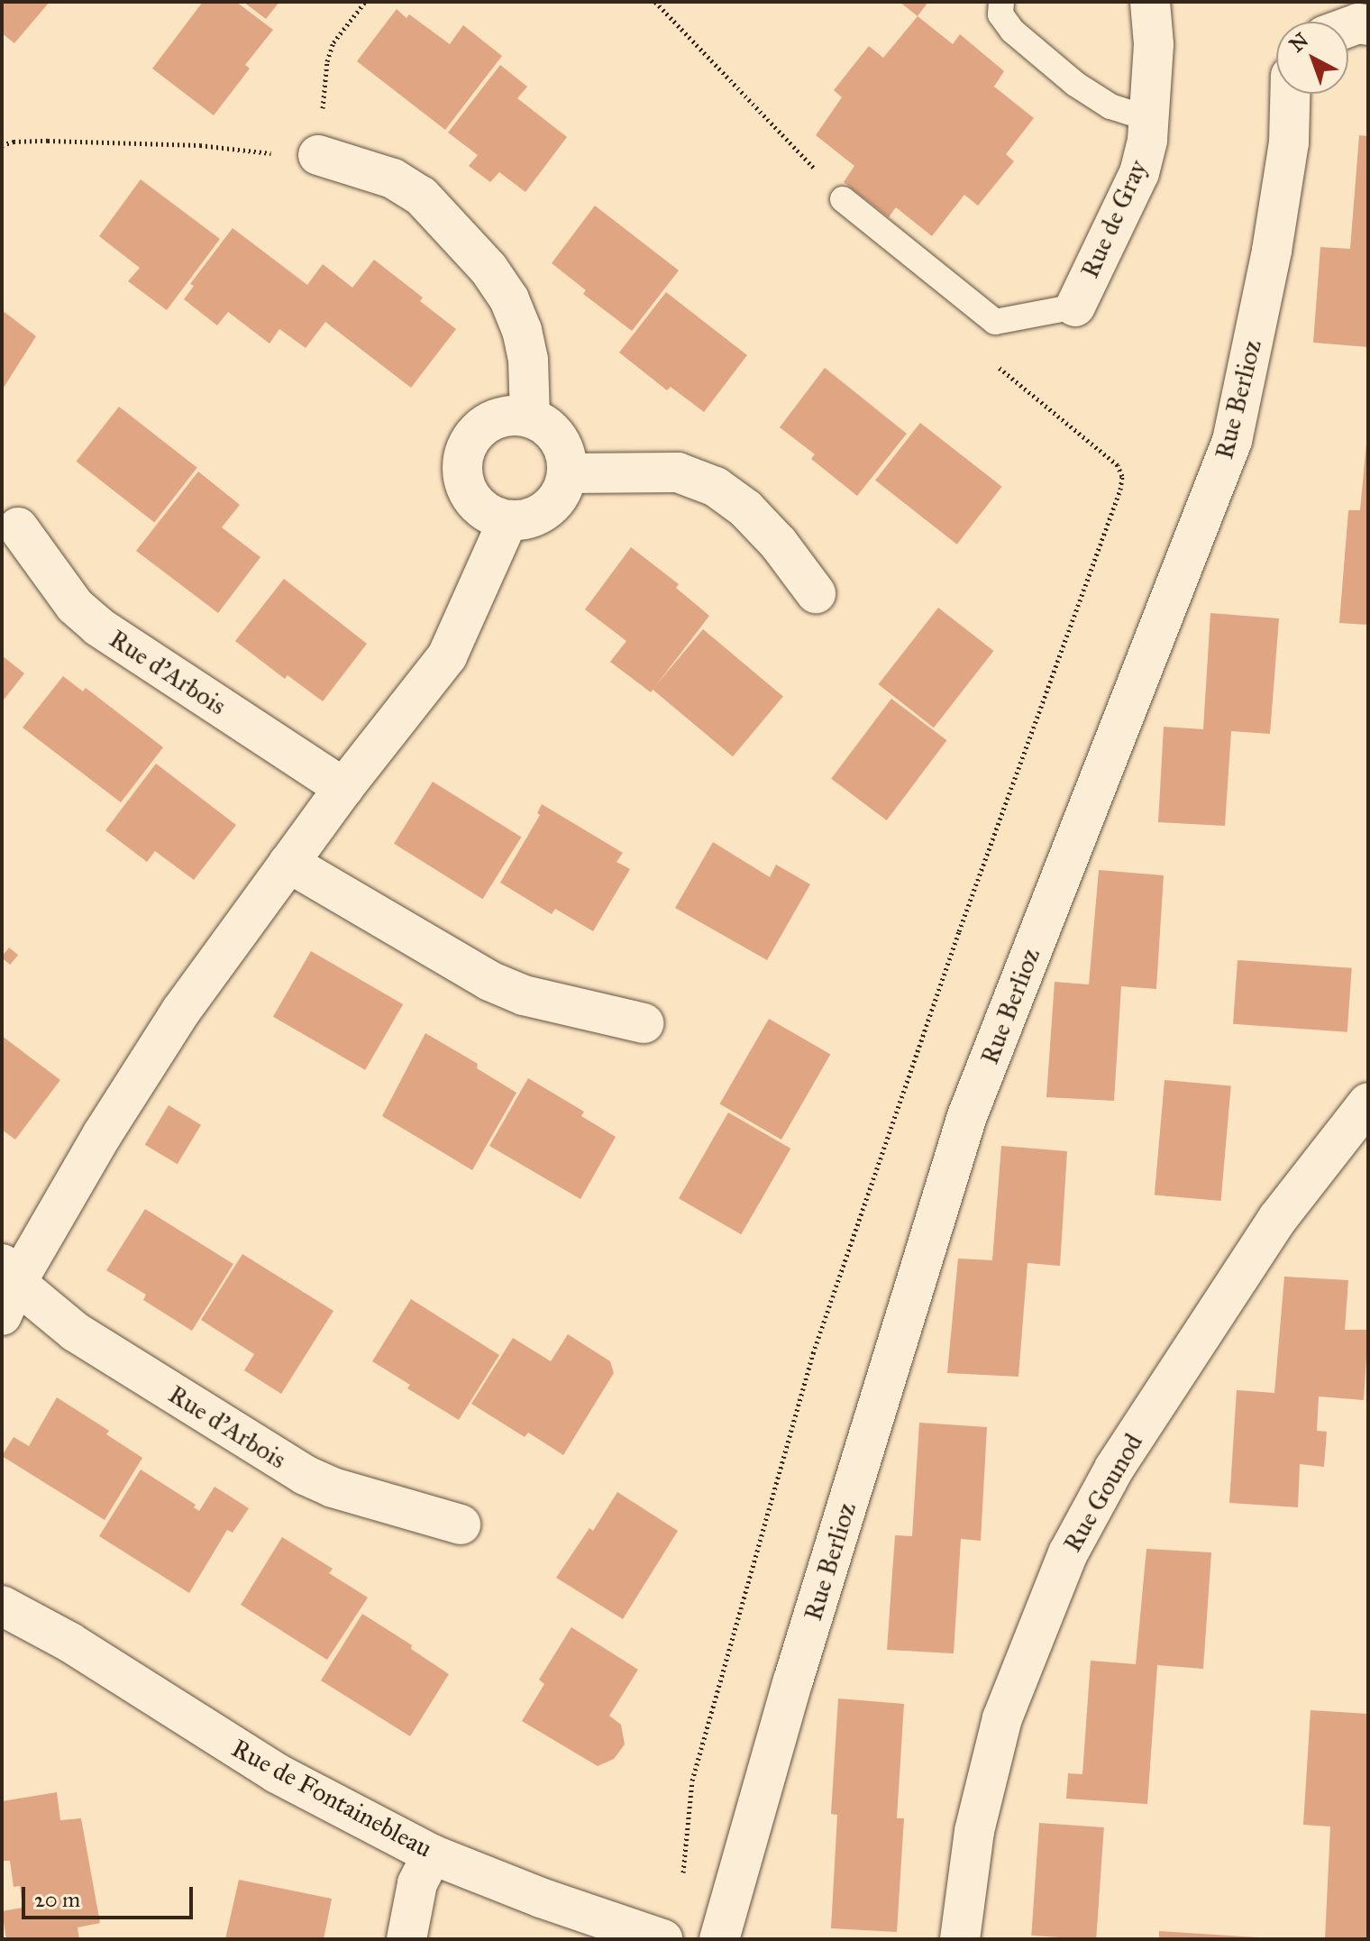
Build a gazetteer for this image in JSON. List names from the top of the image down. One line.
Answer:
{"streets":{"street":["Rue de Gray","Rue Berlioz","Rue d'Arbois","Rue Gounod","Rue de Fontainebleau"]},"scale_bar":"20 m","north":"top left"}
